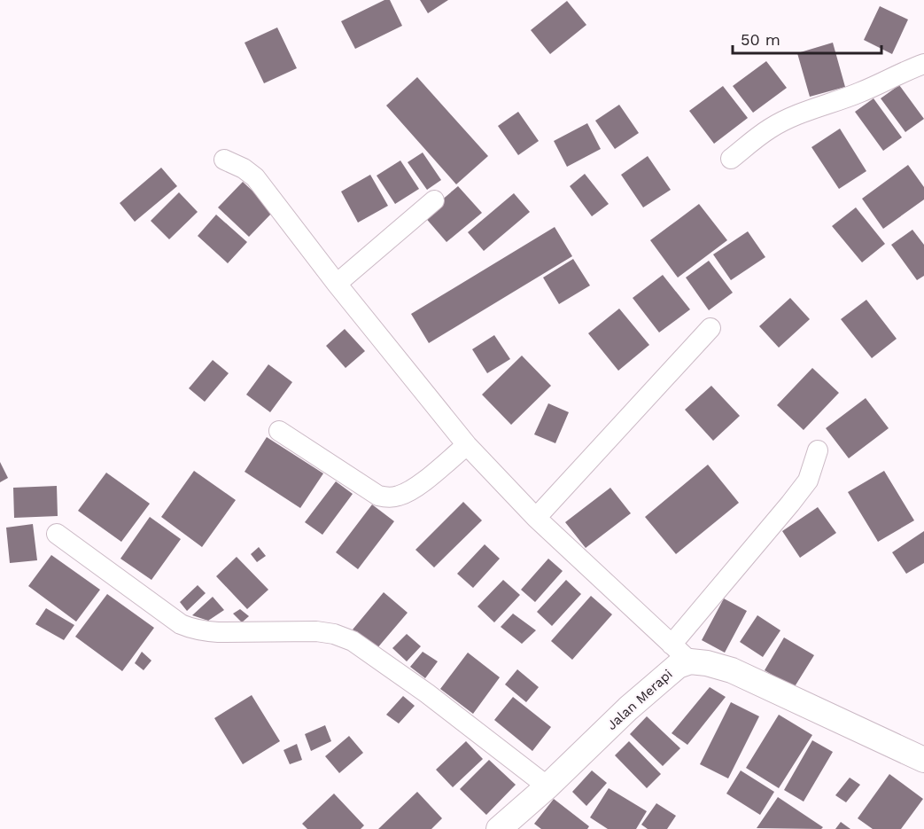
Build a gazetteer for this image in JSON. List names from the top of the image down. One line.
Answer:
{"streets":{"street":["Jalan Merapi"]},"scale_bar":"50 m"}
